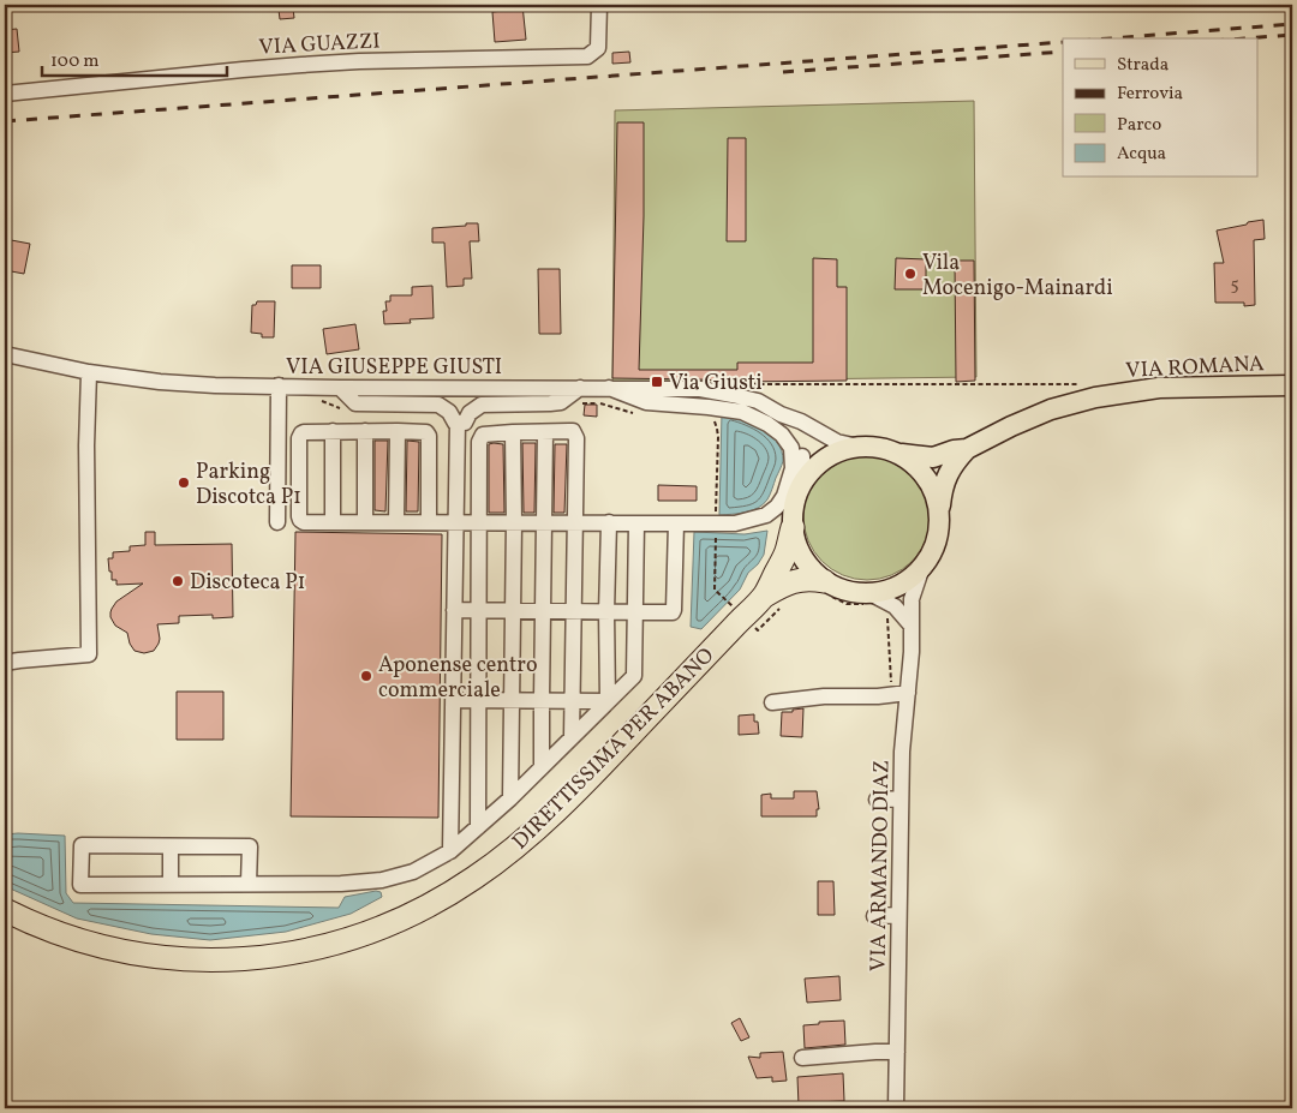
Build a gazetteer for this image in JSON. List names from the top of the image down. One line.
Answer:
{"streets":{"highway":["DIRETTISSIMA PER ABANO"],"main road":["VIA ROMANA"],"street":["VIA GUAZZI","VIA GIUSEPPE GIUSTI","VIA ARMANDO DIAZ"]},"crossings":[["VIA GIUSEPPE GIUSTI","VIA ROMANA"],["VIA GIUSEPPE GIUSTI","DIRETTISSIMA PER ABANO"],["VIA GIUSEPPE GIUSTI","VIA ARMANDO DIAZ"],["VIA ROMANA","DIRETTISSIMA PER ABANO"],["VIA ROMANA","VIA ARMANDO DIAZ"],["DIRETTISSIMA PER ABANO","VIA ARMANDO DIAZ"]],"places":{"other":["Vila Mocenigo-Mainardi","Parking Discotca P1","Discoteca P1","Aponense centro commerciale"],"transit":["Via Giusti"]},"house_numbers":["5"],"legend":["Strada","Ferrovia","Parco","Acqua"],"scale_bar":"100 m"}
